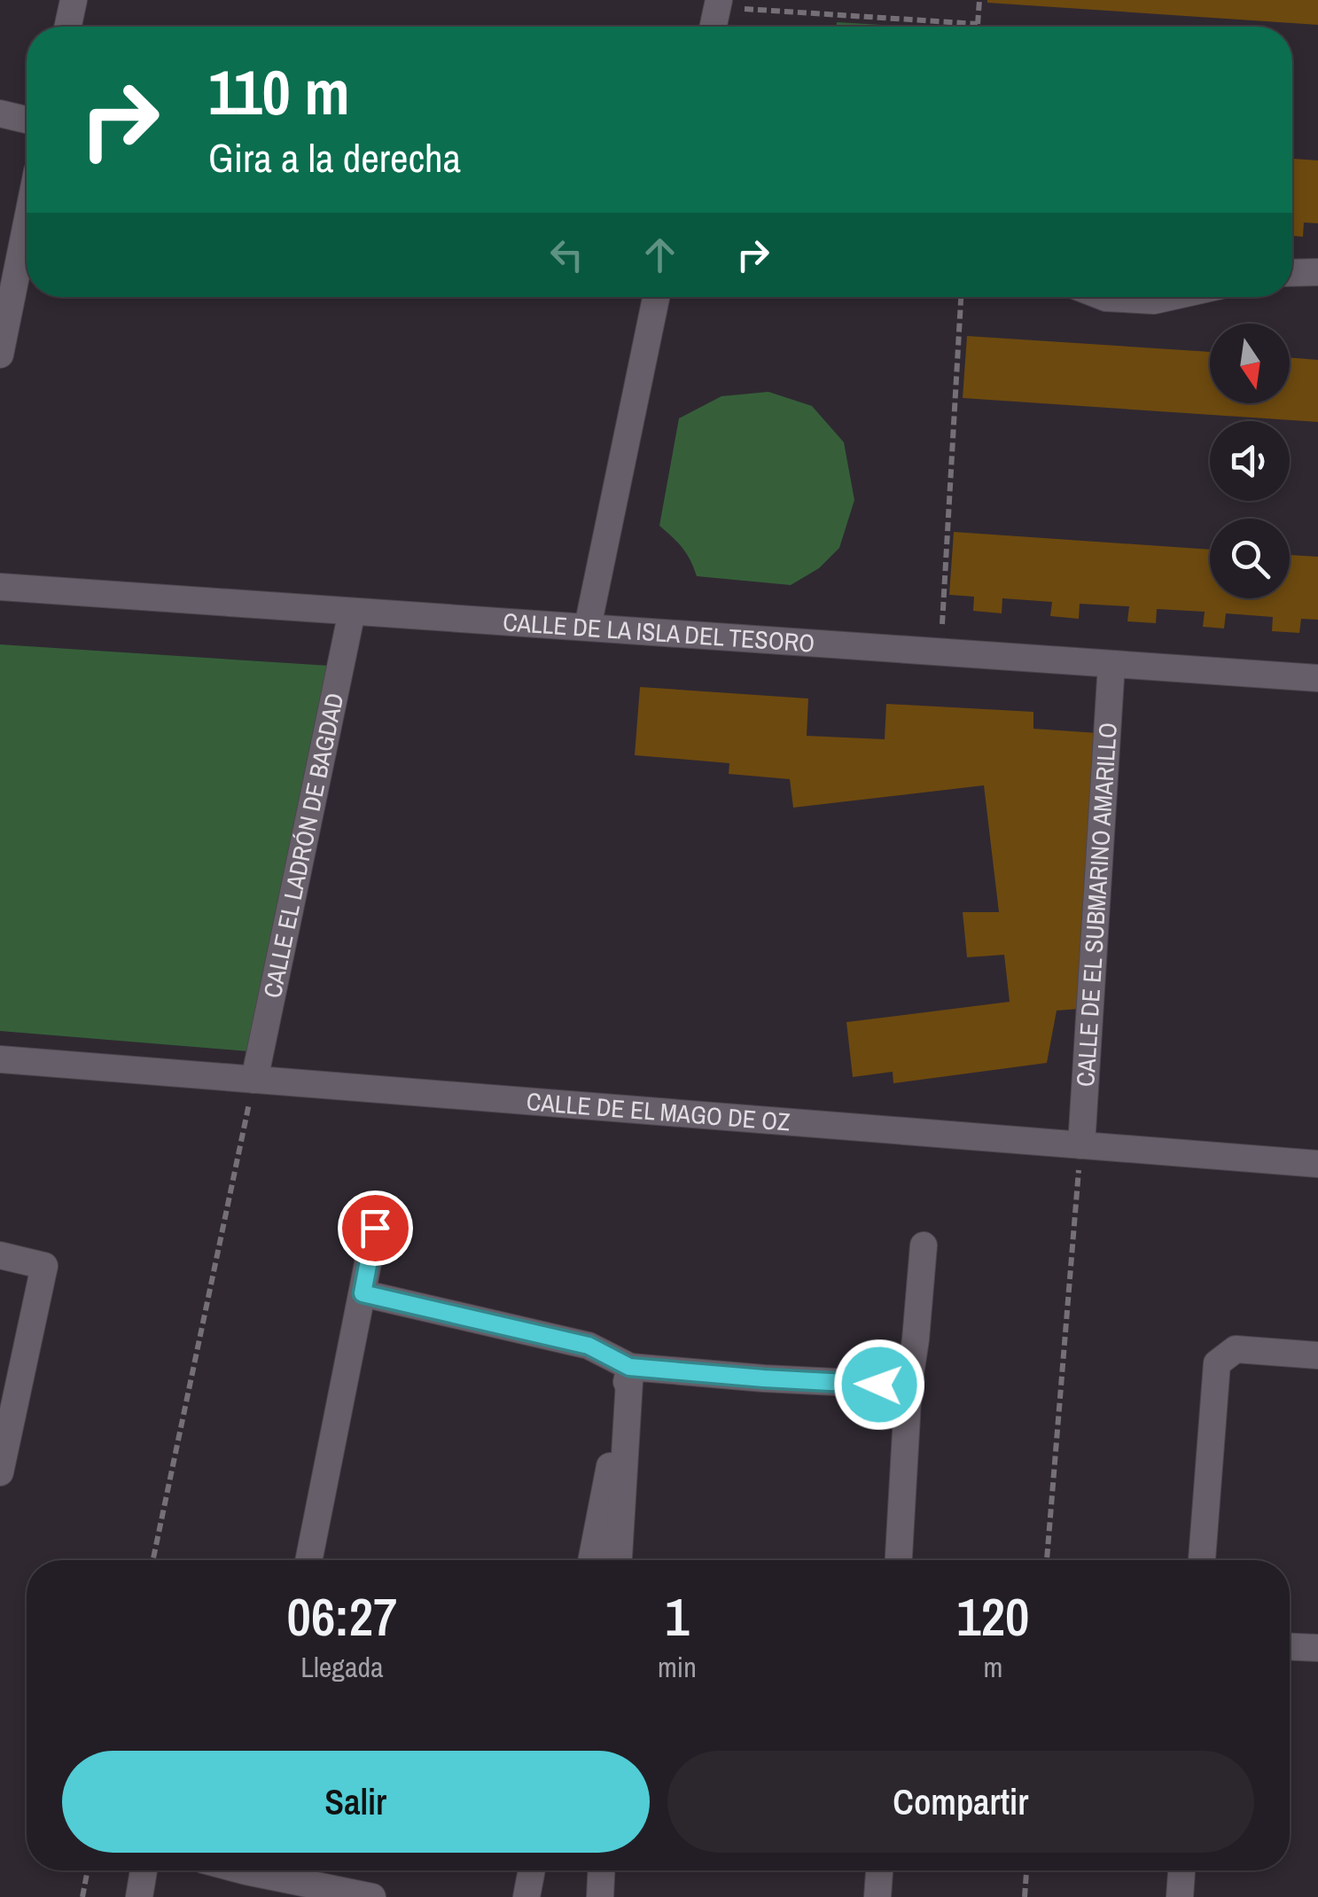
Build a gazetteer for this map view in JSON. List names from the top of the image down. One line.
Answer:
{"streets":{"street":["CALLE DE LA ISLA DEL TESORO","CALLE EL LADRÓN DE BAGDAD","CALLE DE EL SUBMARINO AMARILLO","CALLE DE EL MAGO DE OZ"]},"crossings":[["CALLE DE LA ISLA DEL TESORO","CALLE EL LADRÓN DE BAGDAD"],["CALLE DE LA ISLA DEL TESORO","CALLE DE EL SUBMARINO AMARILLO"],["CALLE EL LADRÓN DE BAGDAD","CALLE DE EL MAGO DE OZ"],["CALLE DE EL SUBMARINO AMARILLO","CALLE DE EL MAGO DE OZ"]],"north":"bottom","page":{"turn":["110 m","Gira a la derecha"],"eta":["06:27","Llegada","1","min","120","m"],"buttons":["Salir","Compartir"]}}
